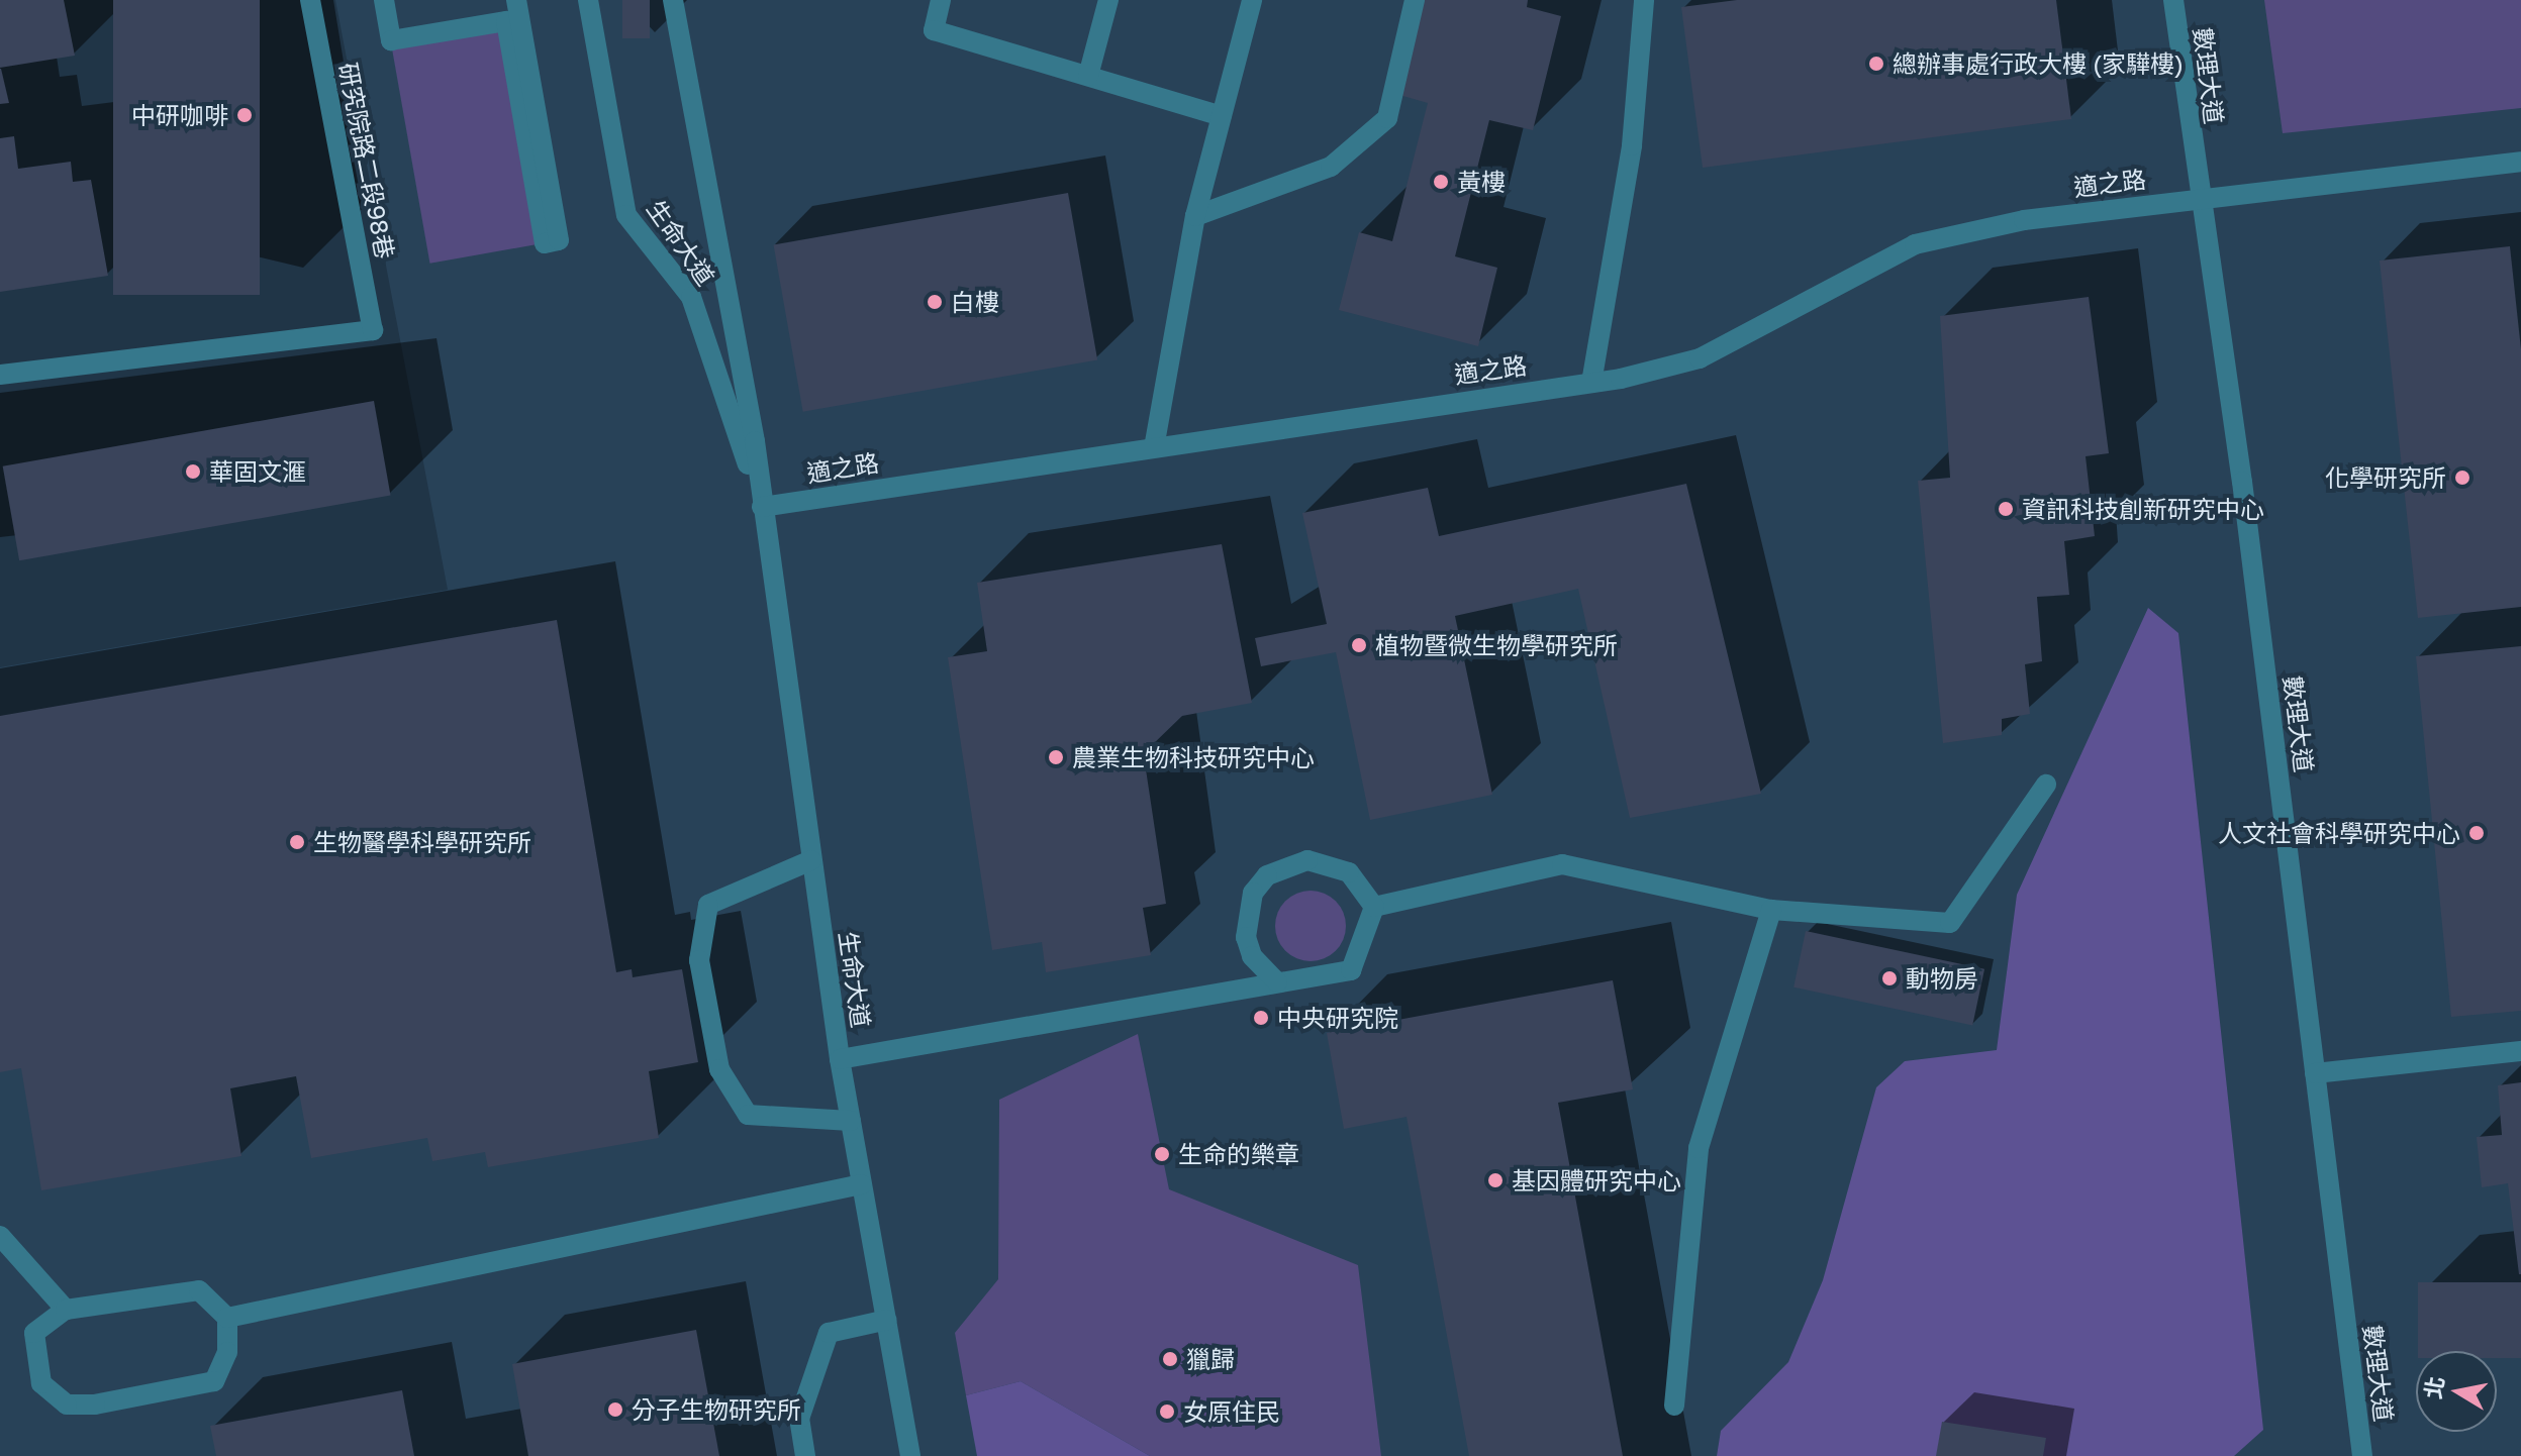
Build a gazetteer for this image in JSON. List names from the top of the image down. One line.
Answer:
{"streets":{"street":["數理大道","研究院路二段98巷","適之路","生命大道"]},"crossings":[["數理大道","適之路"],["適之路","生命大道"]],"places":["總辦事處行政大樓 (家驊樓)","中研咖啡","黃樓","白樓","華固文滙","化學研究所","資訊科技創新研究中心","植物暨微生物學研究所","農業生物科技研究中心","人文社會科學研究中心","生物醫學科學研究所","動物房","中央研究院","生命的樂章","基因體研究中心","獵歸","分子生物研究所","女原住民"],"north":"left"}
